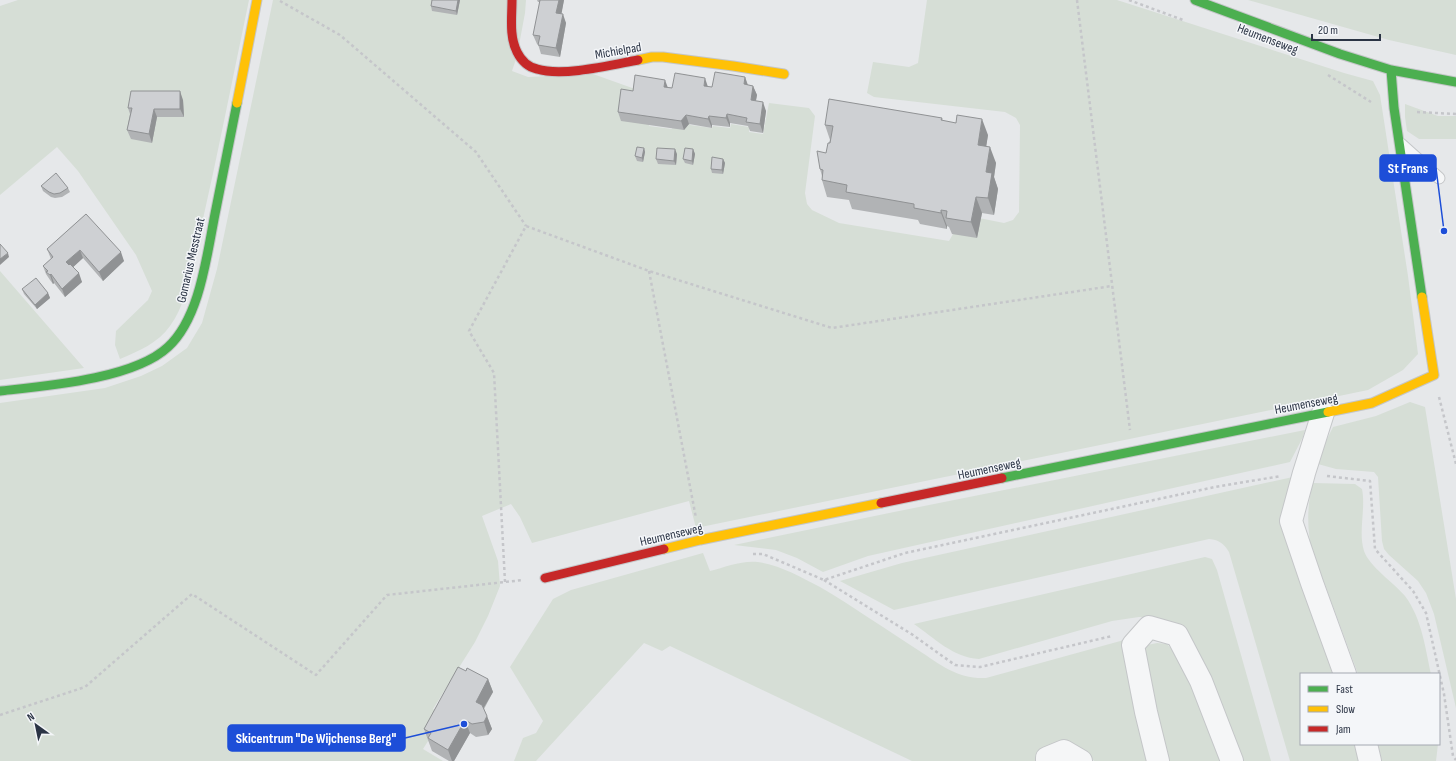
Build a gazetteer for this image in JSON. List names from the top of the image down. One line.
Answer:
{"streets":{"street":["Heumenseweg","Michielpad","Gomarius Messtraat"]},"places":["St Frans","Skicentrum \"De Wijchense Berg\""],"legend":["Fast","Slow","Jam"],"scale_bar":"20 m","north":"top left"}
